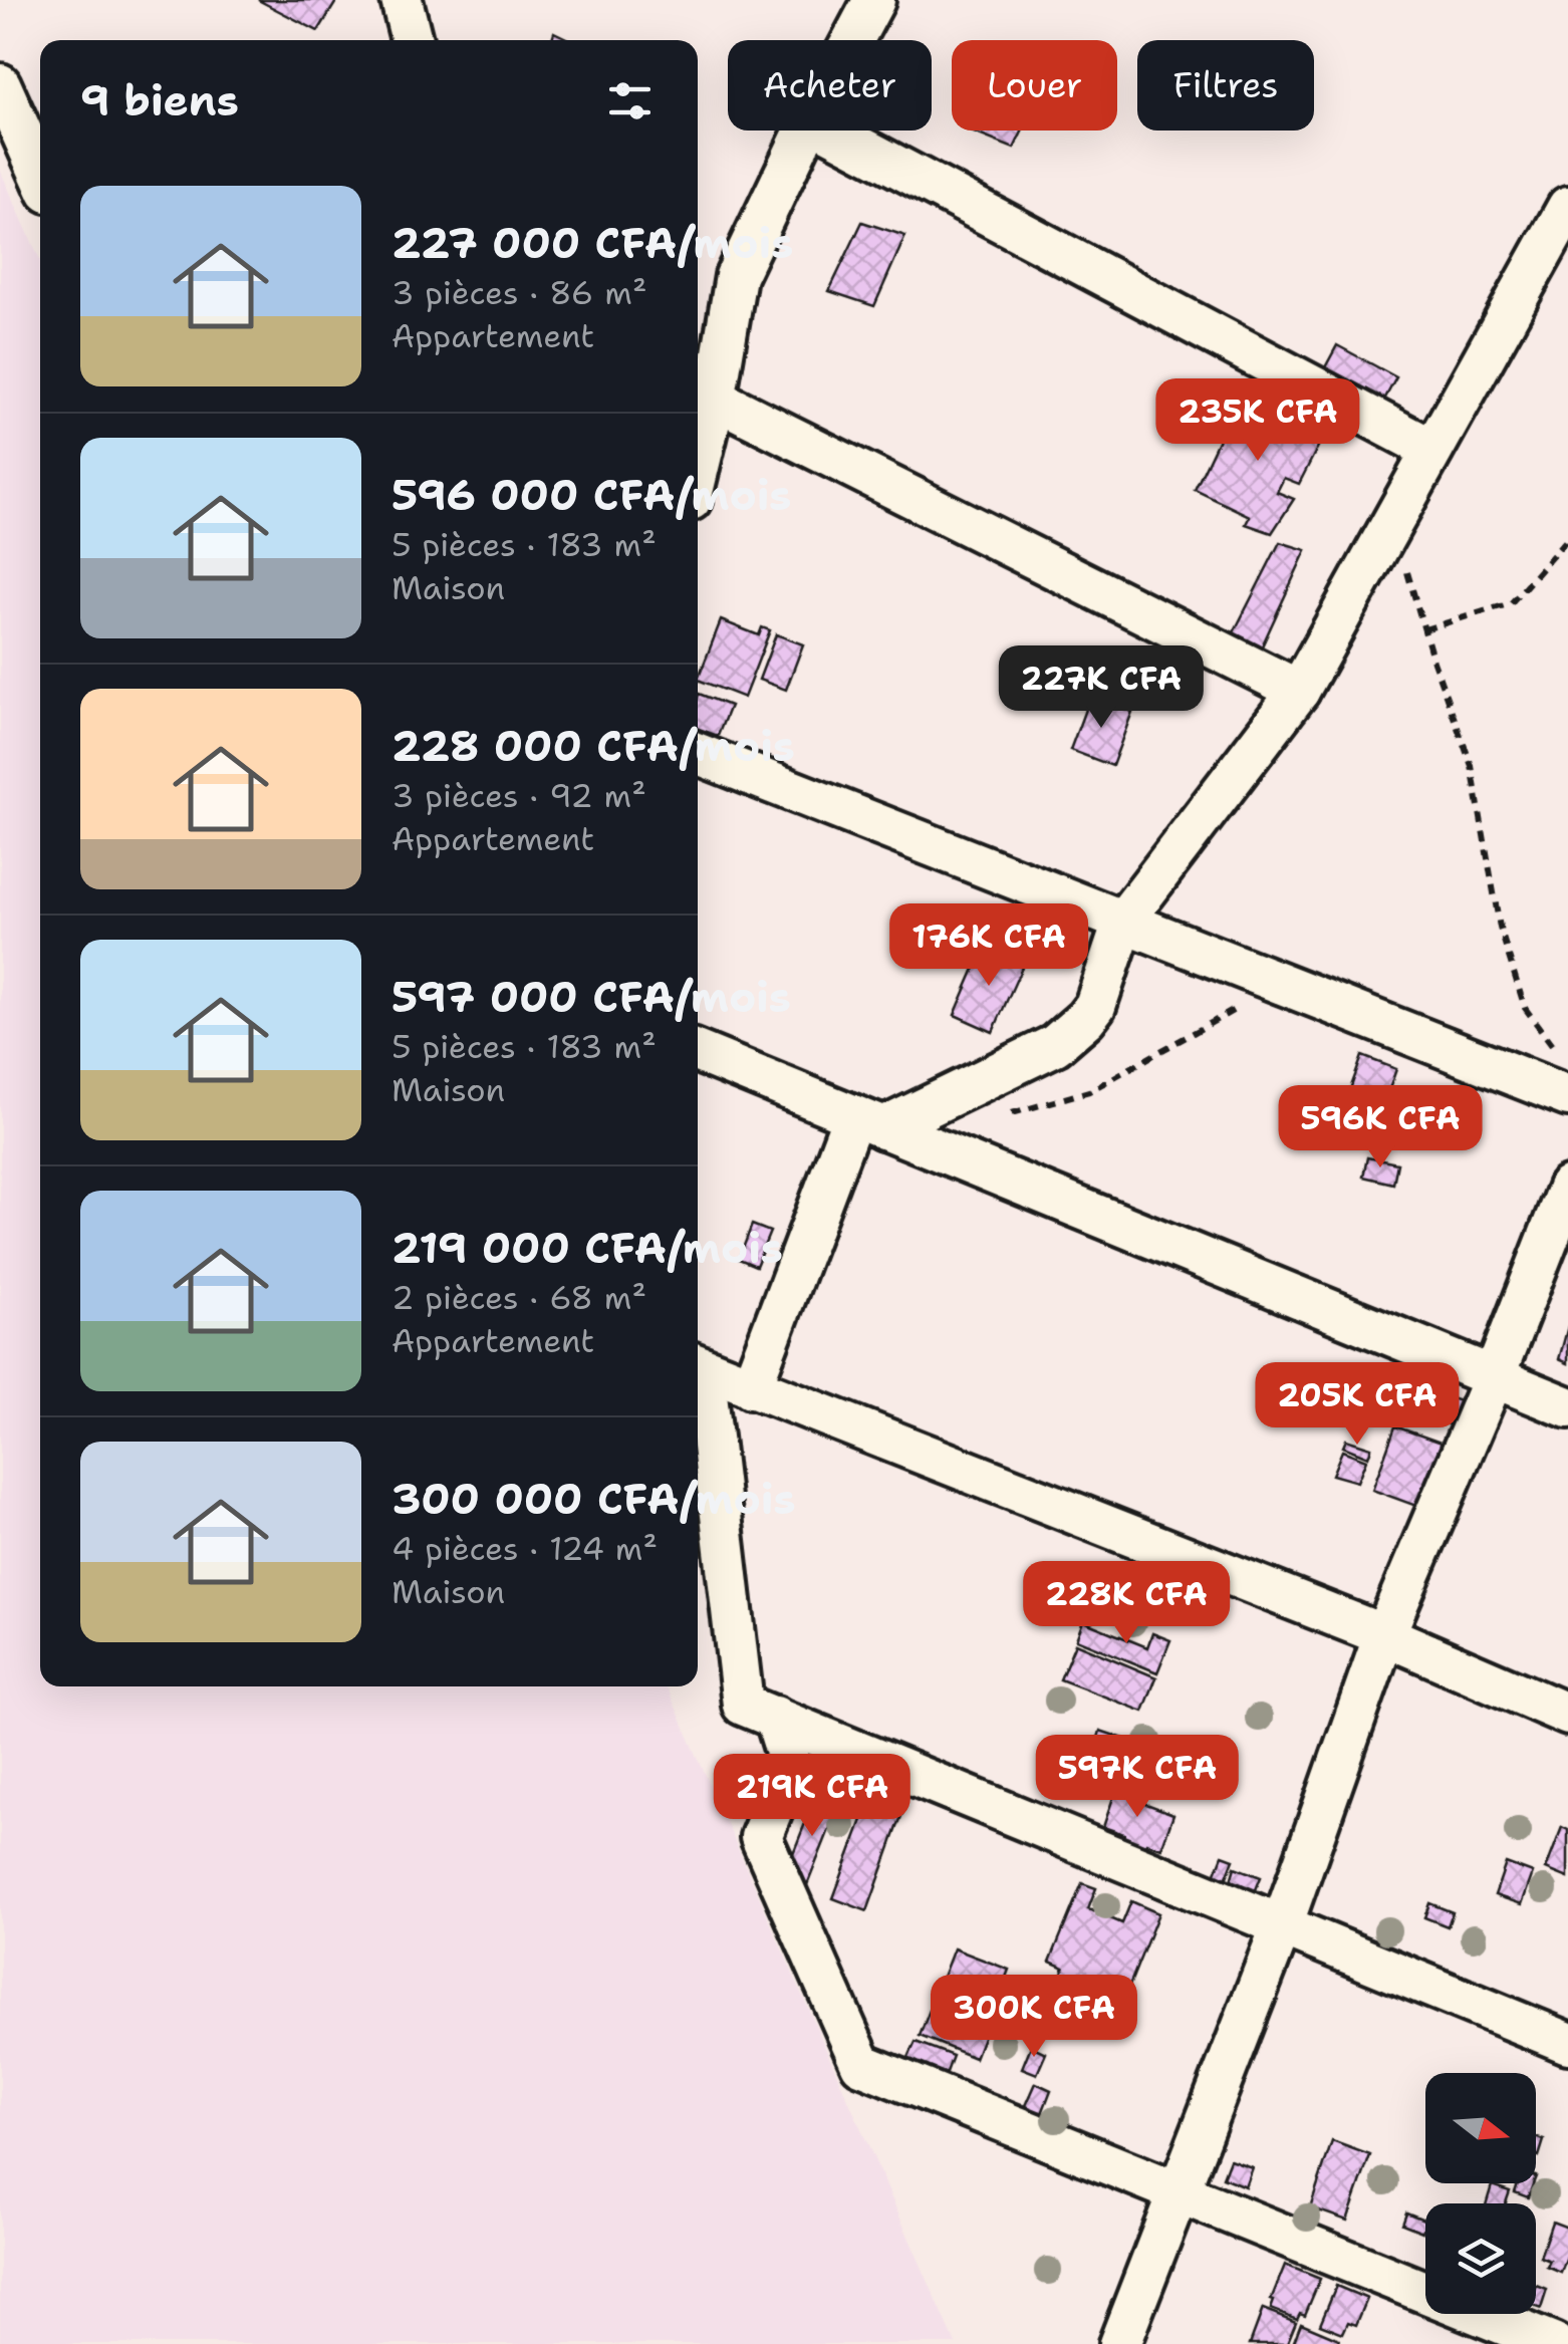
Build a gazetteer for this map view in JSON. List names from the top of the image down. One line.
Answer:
{"north":"right","page":{"chip":["Acheter","Louer","Filtres"],"heading":"9 biens","list":[{"name":"227 000 CFA/mois","note":"3 pièces · 86 m² · Appartement"},{"name":"596 000 CFA/mois","note":"5 pièces · 183 m² · Maison"},{"name":"228 000 CFA/mois","note":"3 pièces · 92 m² · Appartement"},{"name":"597 000 CFA/mois","note":"5 pièces · 183 m² · Maison"},{"name":"219 000 CFA/mois","note":"2 pièces · 68 m² · Appartement"},{"name":"300 000 CFA/mois","note":"4 pièces · 124 m² · Maison"}],"price":["235K CFA","227K CFA","176K CFA","596K CFA","205K CFA","228K CFA","597K CFA","219K CFA","300K CFA"]}}
